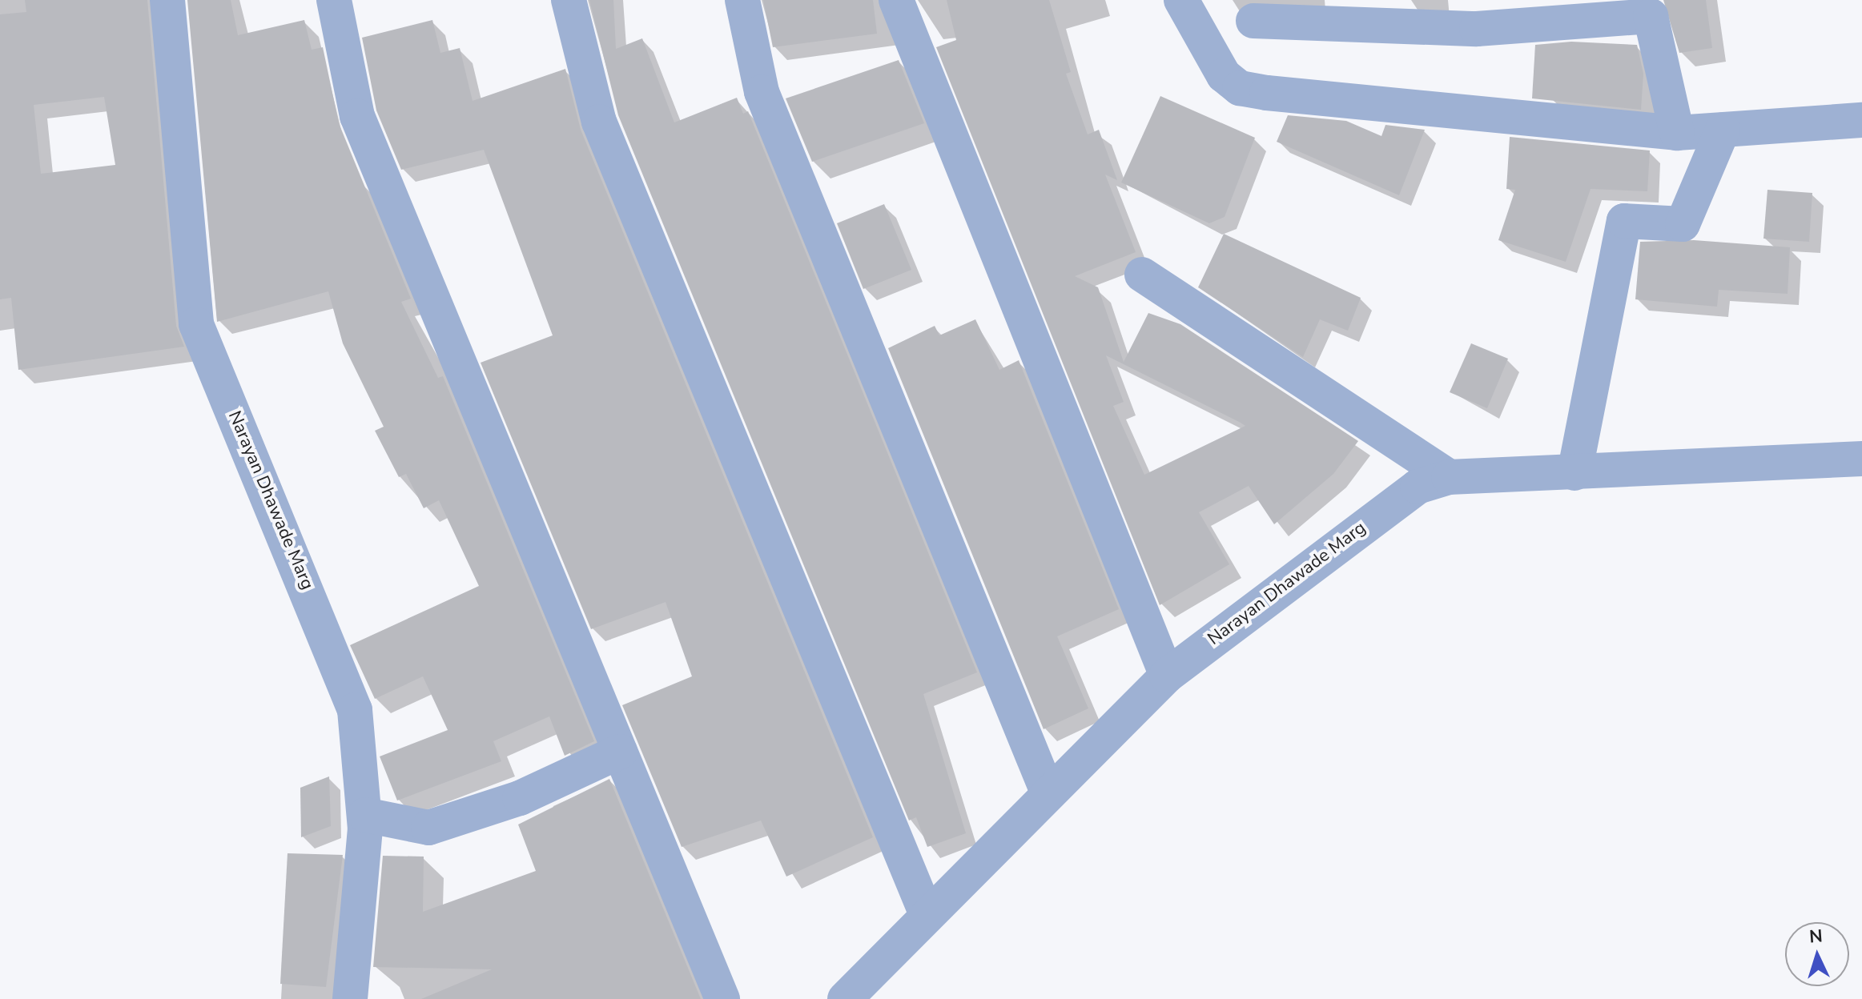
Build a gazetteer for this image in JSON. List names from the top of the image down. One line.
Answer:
{"streets":{"street":["Narayan Dhawade Marg"]},"north":"top"}
